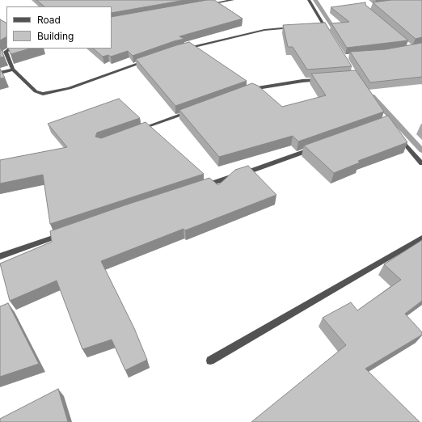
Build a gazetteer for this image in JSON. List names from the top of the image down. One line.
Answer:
{"legend":["Road","Building"]}
